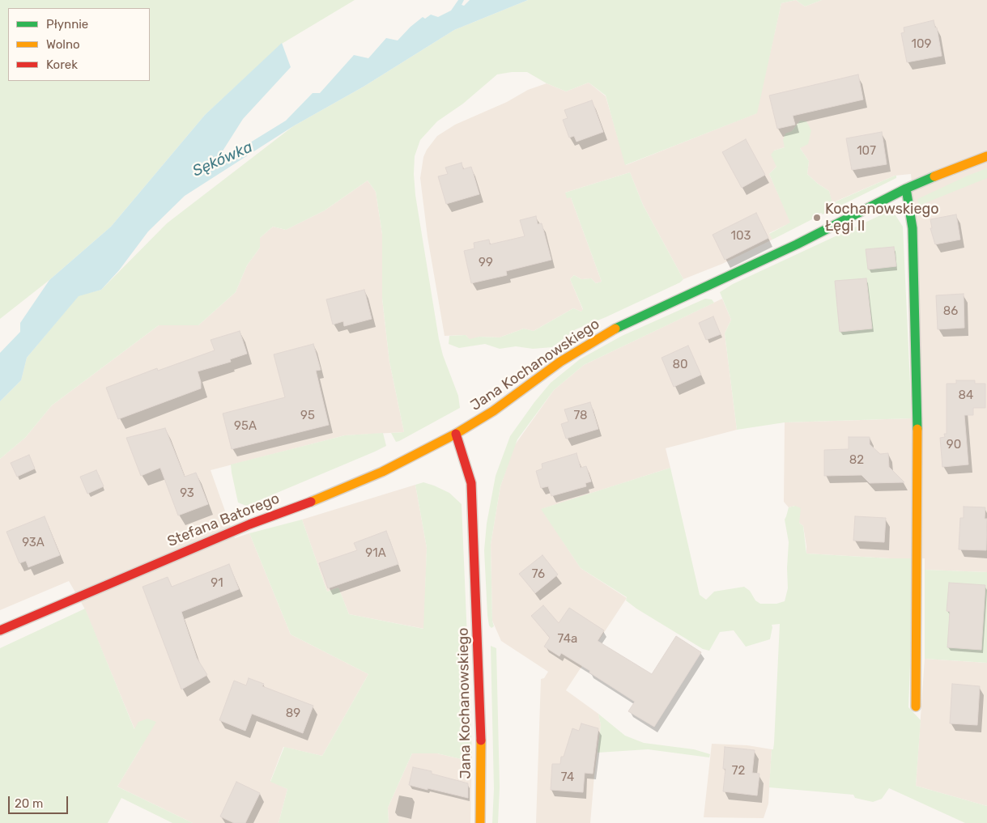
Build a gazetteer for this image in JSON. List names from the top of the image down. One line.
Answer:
{"streets":{"street":["Jana Kochanowskiego","Stefana Batorego"]},"crossings":[["Jana Kochanowskiego","Stefana Batorego"]],"water":["Sękówka"],"places":["Kochanowskiego Łęgi II"],"house_numbers":["109","107","103","99","86","80","84","95","78","95A","90","82","93","93A","91A","76","91","74a","89","72","74"],"legend":["Płynnie","Wolno","Korek"],"scale_bar":"20 m"}
